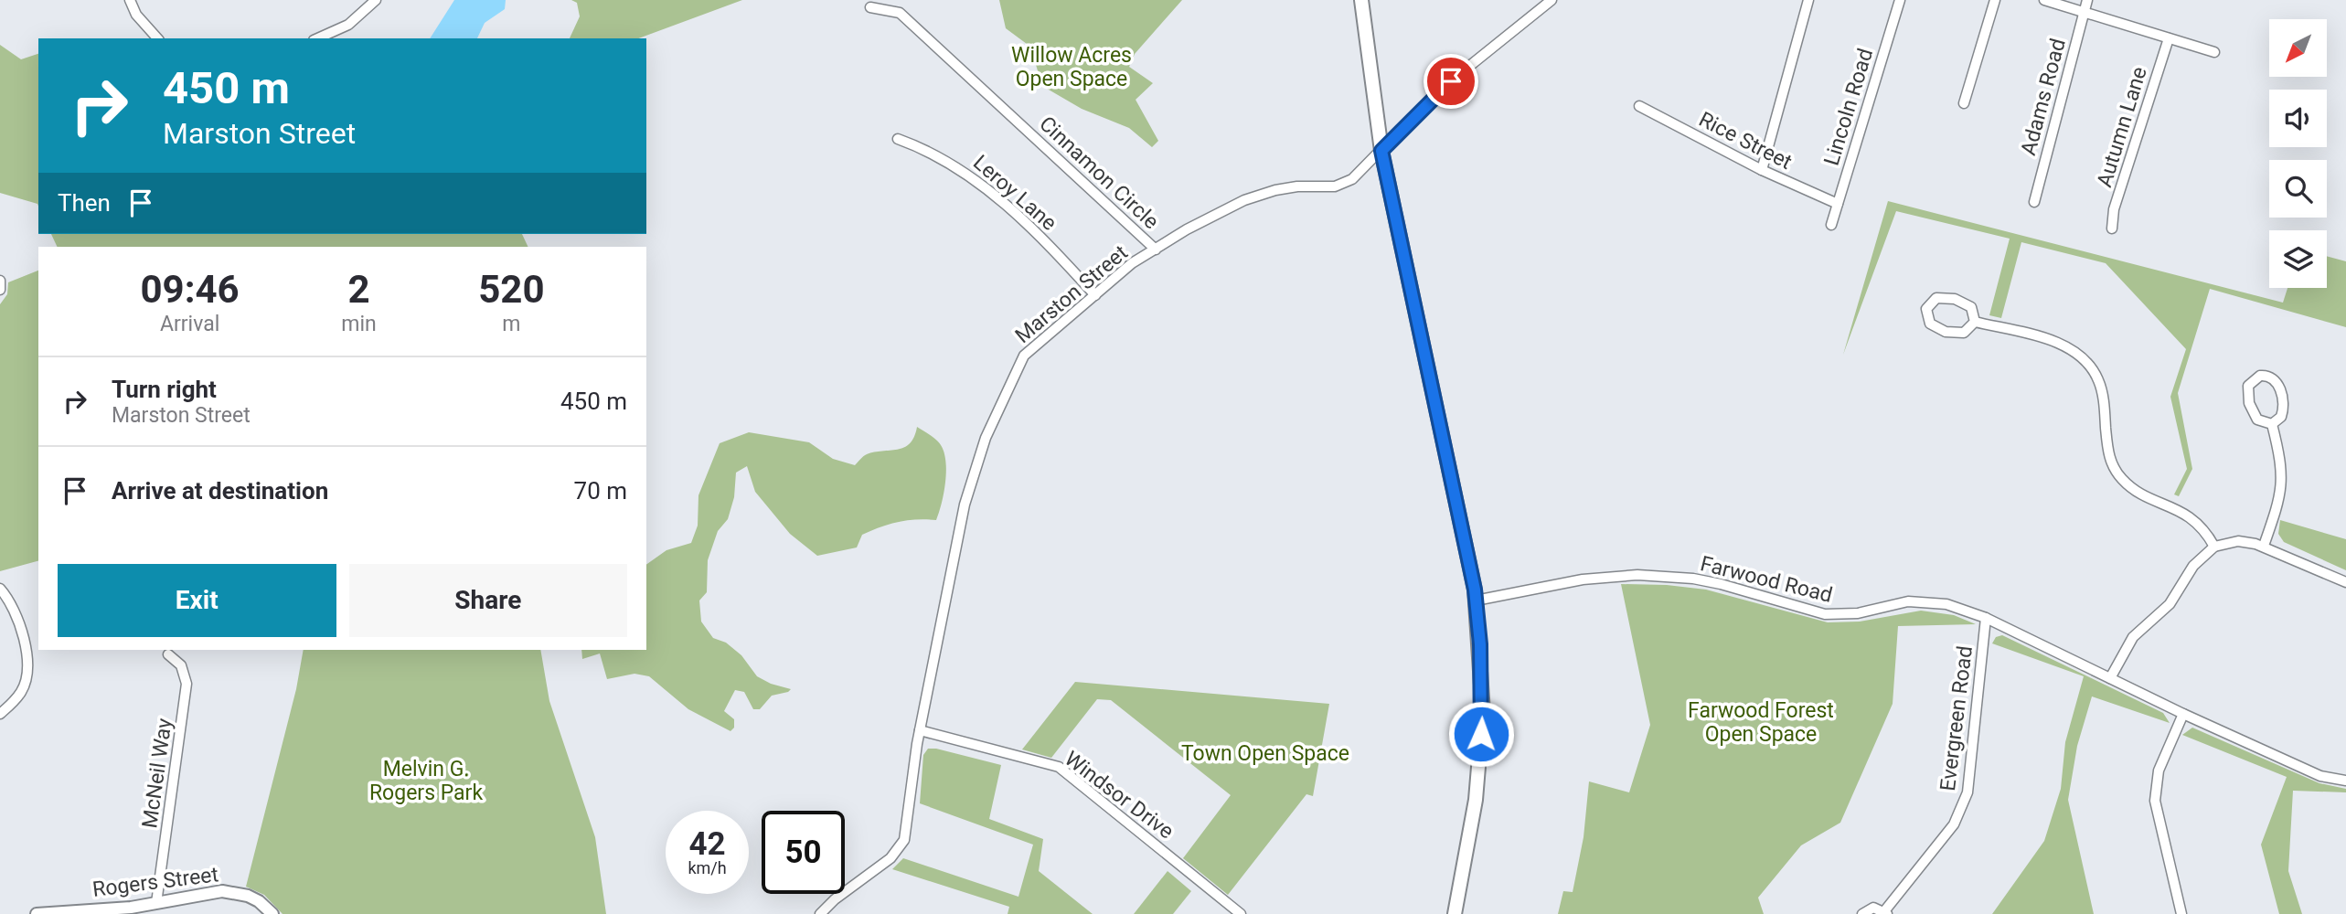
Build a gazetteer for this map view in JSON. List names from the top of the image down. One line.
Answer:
{"streets":{"street":["Adams Road","Lincoln Road","Autumn Lane","Rice Street","Cinnamon Circle","Leroy Lane","Marston Street","Farwood Road","Evergreen Road","McNeil Way","Windsor Drive","Rogers Street"]},"crossings":[["Lincoln Road","Rice Street"],["Cinnamon Circle","Marston Street"],["Leroy Lane","Marston Street"],["Marston Street","Windsor Drive"],["Farwood Road","Evergreen Road"],["McNeil Way","Rogers Street"]],"parks":["Willow Acres Open Space","Farwood Forest Open Space","Town Open Space","Melvin G. Rogers Park"],"north":"bottom left","page":{"turn":["450 m","Marston Street"],"then":"Then","eta":["09:46","Arrival","2","min","520","m"],"list":[{"name":"Turn right","note":"Marston Street","value":"450 m"},{"name":"Arrive at destination","value":"70 m"}],"buttons":["Exit","Share"],"speed":"42 km/h","limit":"50"}}
